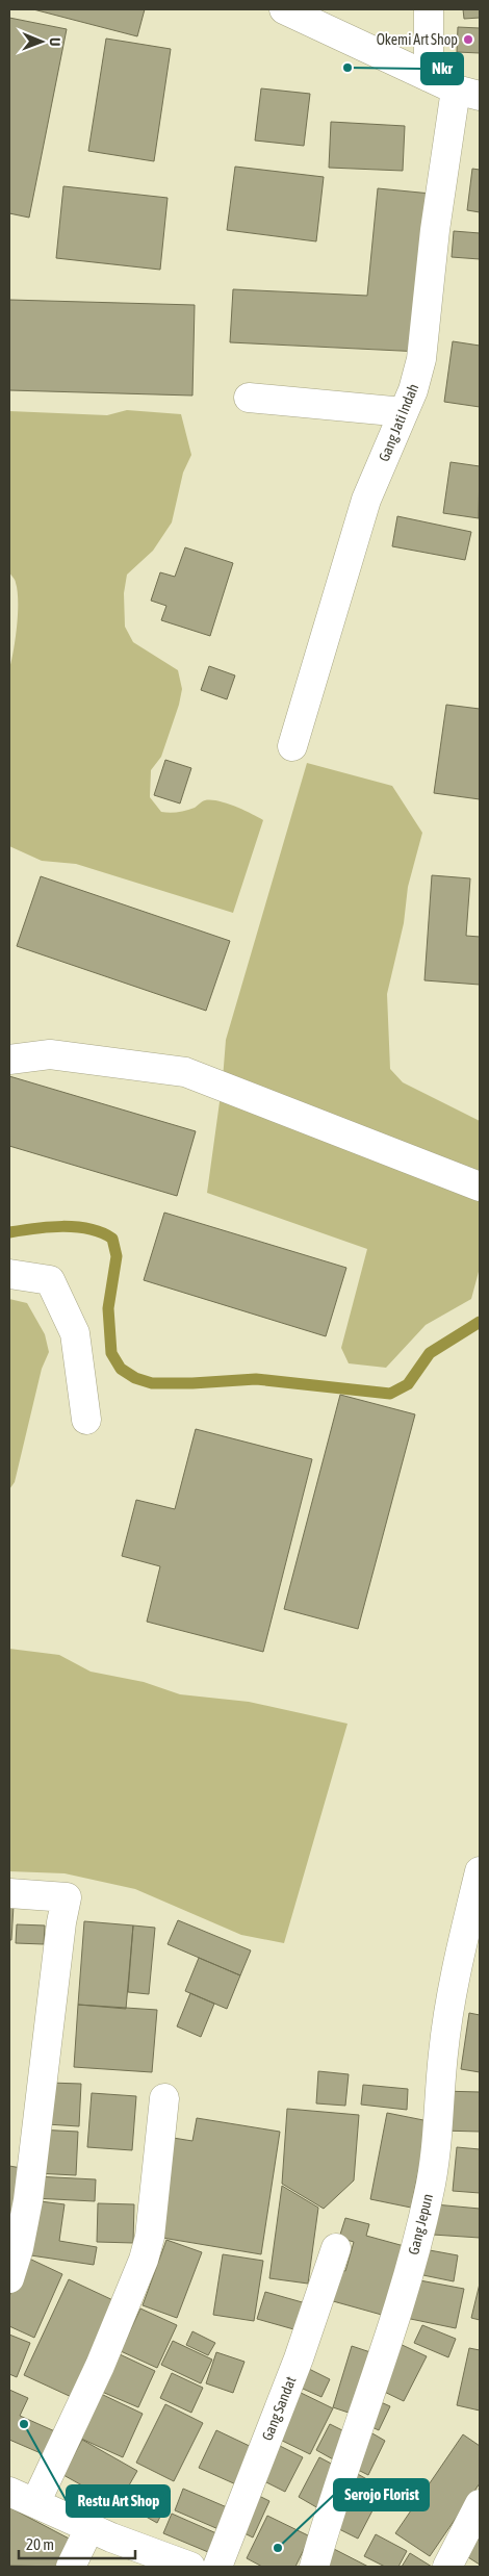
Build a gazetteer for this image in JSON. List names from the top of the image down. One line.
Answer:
{"streets":{"street":["Gang Jati Indah","Gang Jepun","Gang Sandat"]},"places":["Okemi Art Shop","Nkr","Restu Art Shop","Serojo Florist"],"scale_bar":"20 m","north":"right"}
